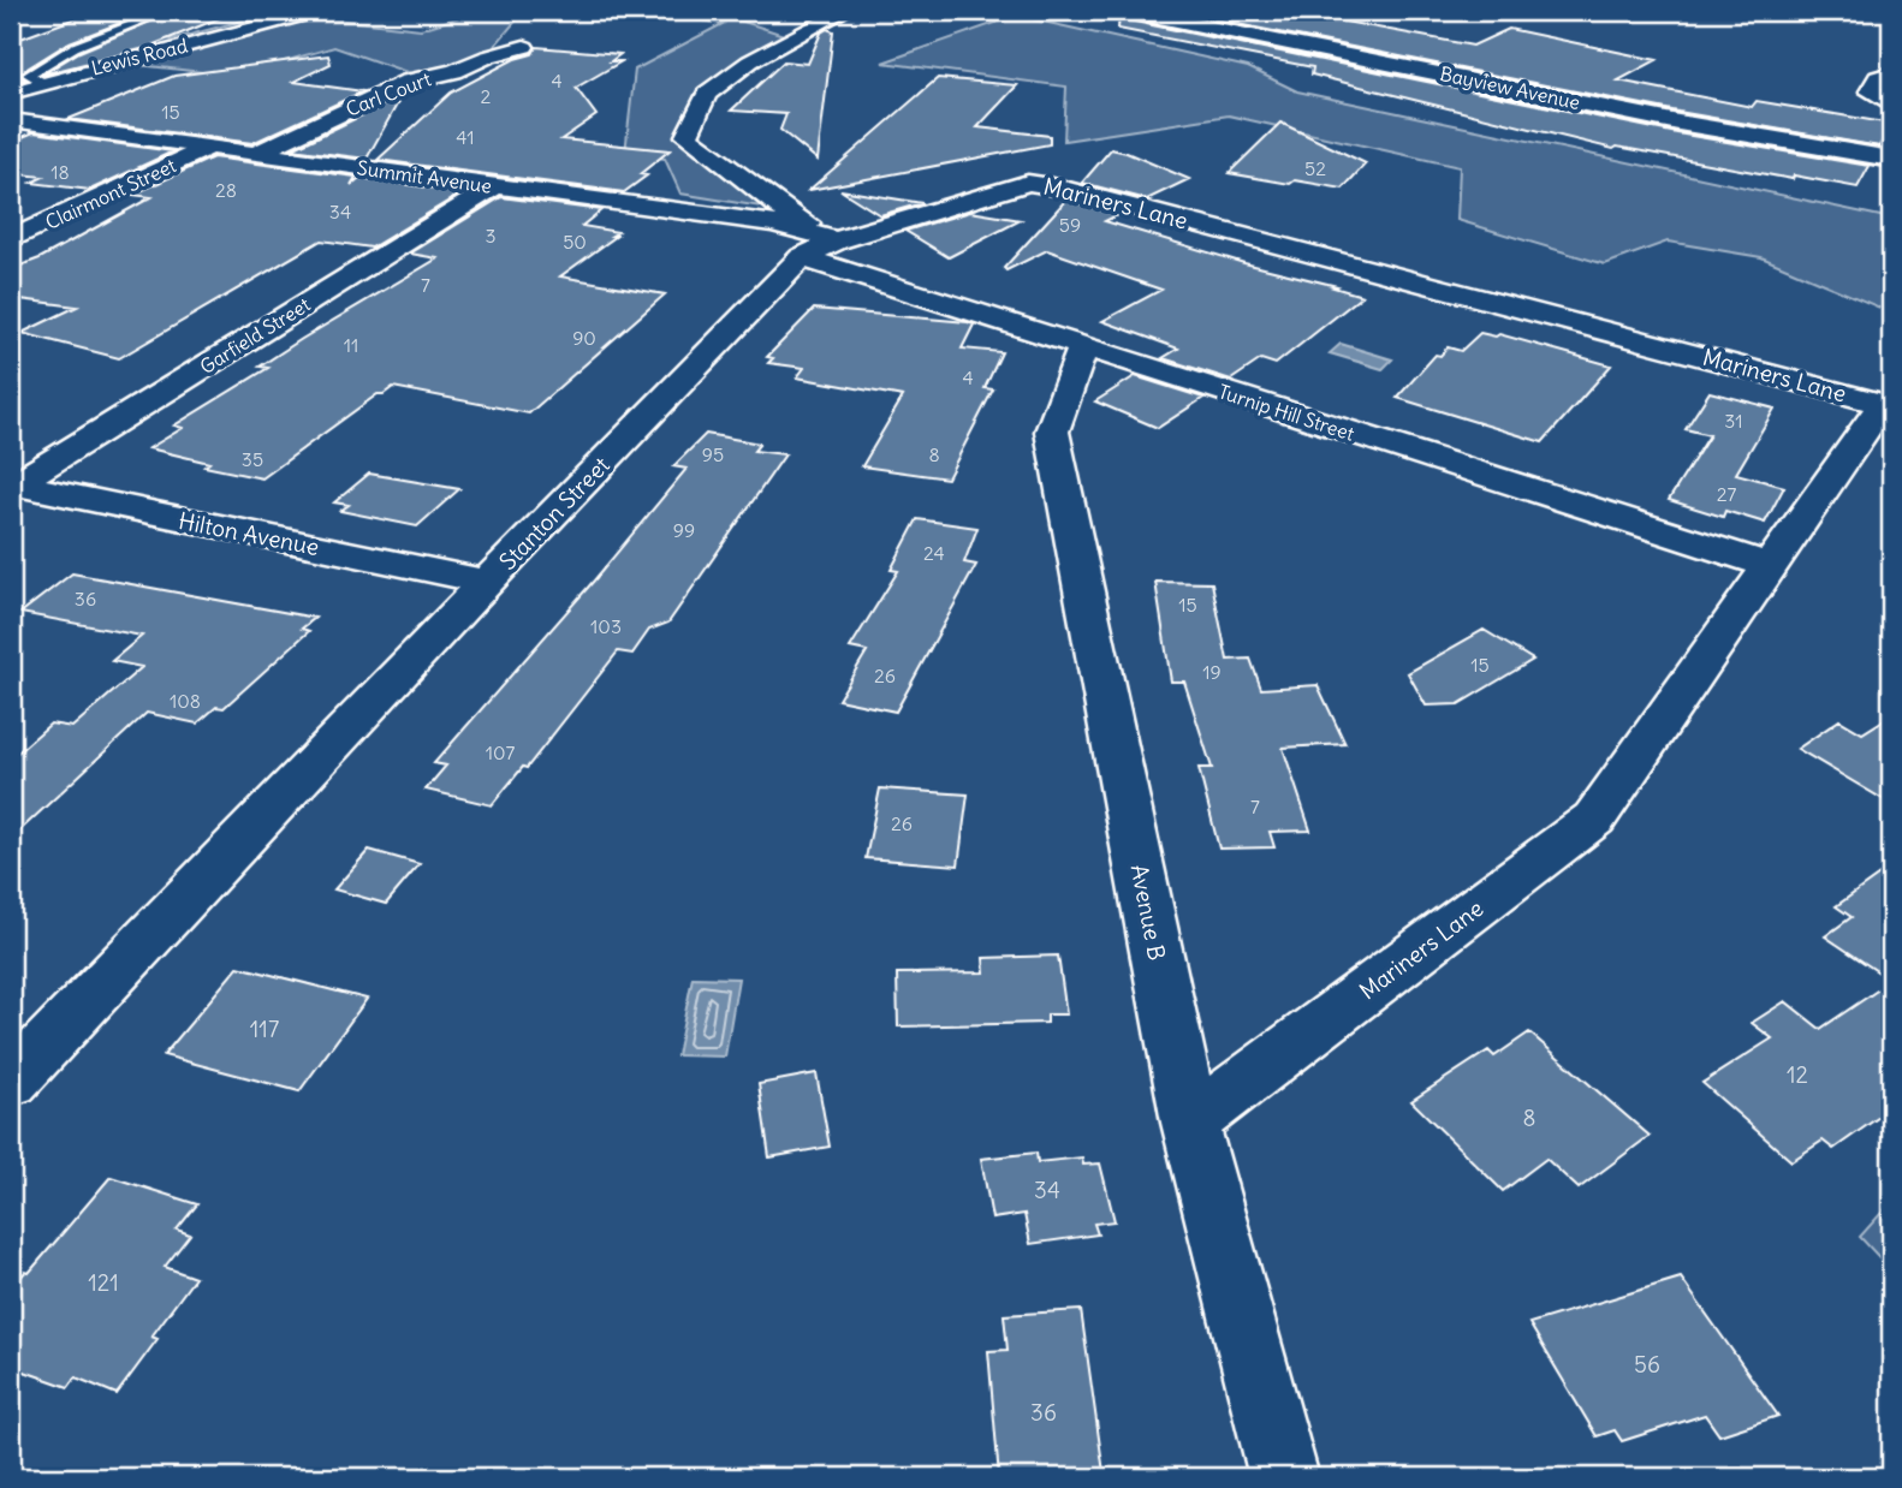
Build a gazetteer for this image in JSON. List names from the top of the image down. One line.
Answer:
{"streets":{"main road":["Bayview Avenue"],"street":["Lewis Road","Carl Court","Summit Avenue","Clairmont Street","Mariners Lane","Garfield Street","Turnip Hill Street","Stanton Street","Hilton Avenue","Avenue B"]},"crossings":[["Carl Court","Summit Avenue"],["Summit Avenue","Clairmont Street"],["Summit Avenue","Mariners Lane"],["Summit Avenue","Garfield Street"],["Summit Avenue","Turnip Hill Street"],["Summit Avenue","Stanton Street"],["Mariners Lane","Turnip Hill Street"],["Mariners Lane","Stanton Street"],["Mariners Lane","Avenue B"],["Garfield Street","Hilton Avenue"],["Turnip Hill Street","Stanton Street"],["Turnip Hill Street","Avenue B"],["Stanton Street","Hilton Avenue"]],"house_numbers":["4","2","15","41","52","18","28","34","59","3","50","7","90","11","4","31","95","8","35","27","99","24","36","15","103","15","19","26","108","107","7","26","117","12","8","34","121","56","36"]}
